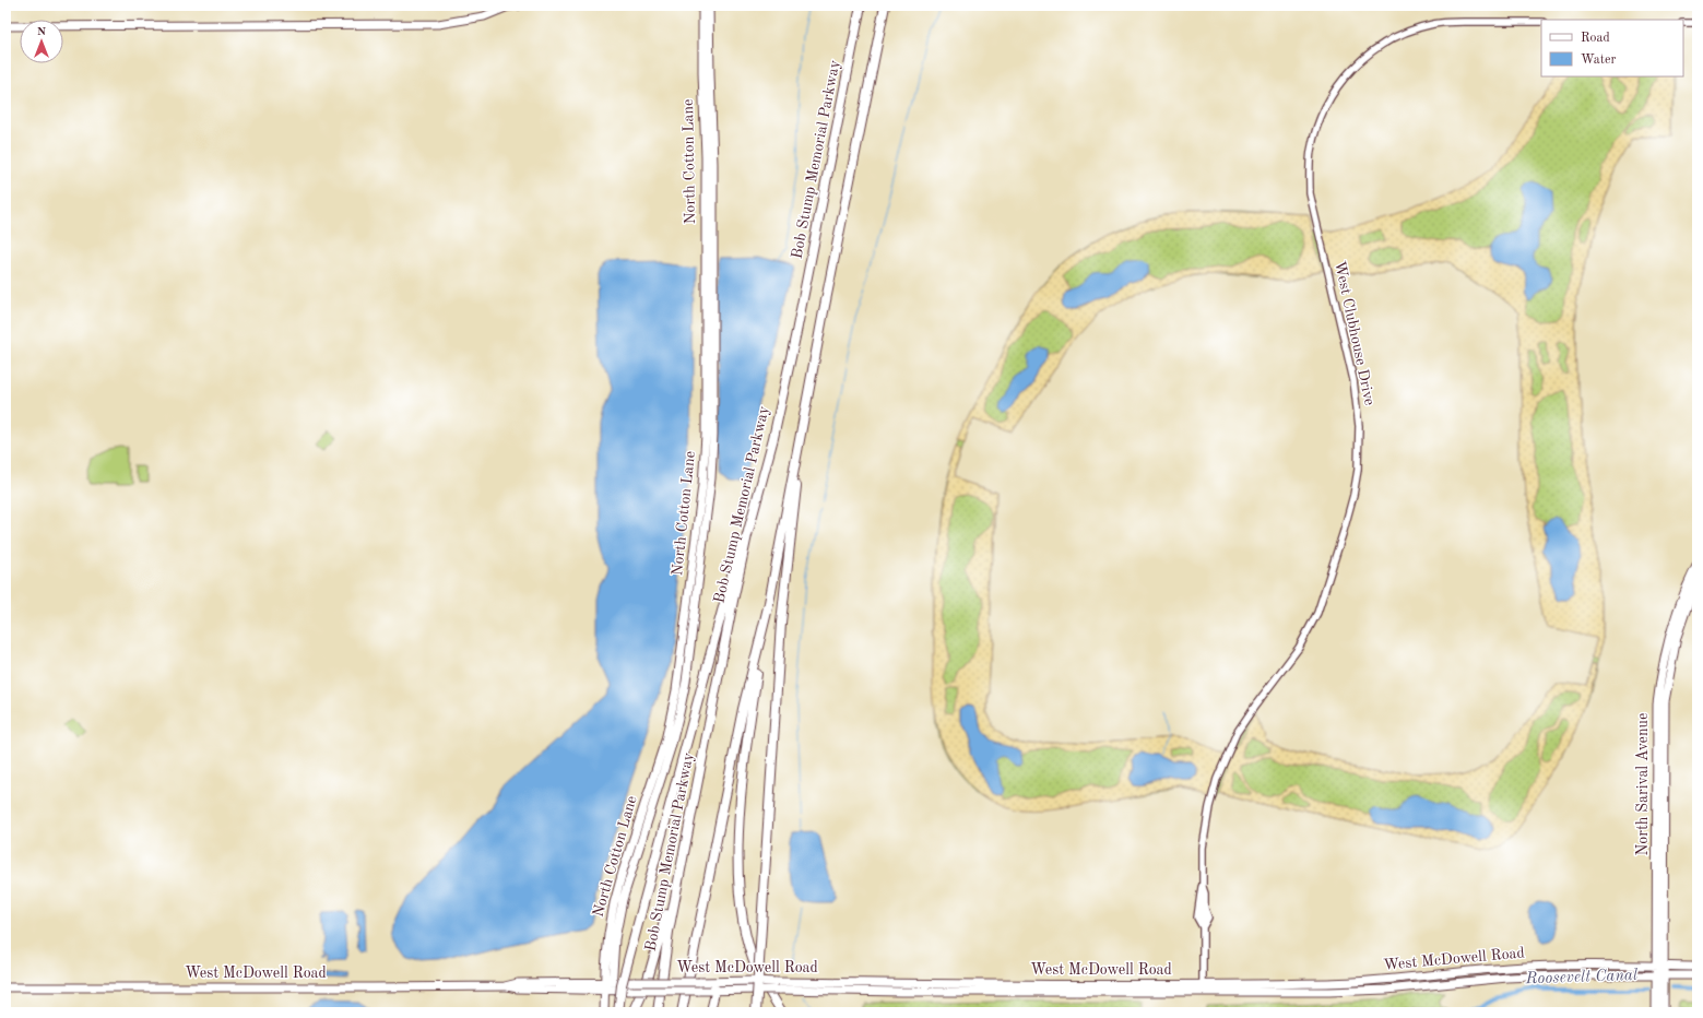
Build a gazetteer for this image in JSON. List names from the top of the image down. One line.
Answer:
{"streets":{"highway":["Bob Stump Memorial Parkway"],"main road":["North Cotton Lane","North Sarival Avenue","West McDowell Road"],"street":["West Clubhouse Drive"]},"crossings":[["North Cotton Lane","West McDowell Road"],["West Clubhouse Drive","West McDowell Road"],["North Sarival Avenue","West McDowell Road"]],"water":["Roosevelt Canal"],"legend":["Road","Water"],"north":"top"}
